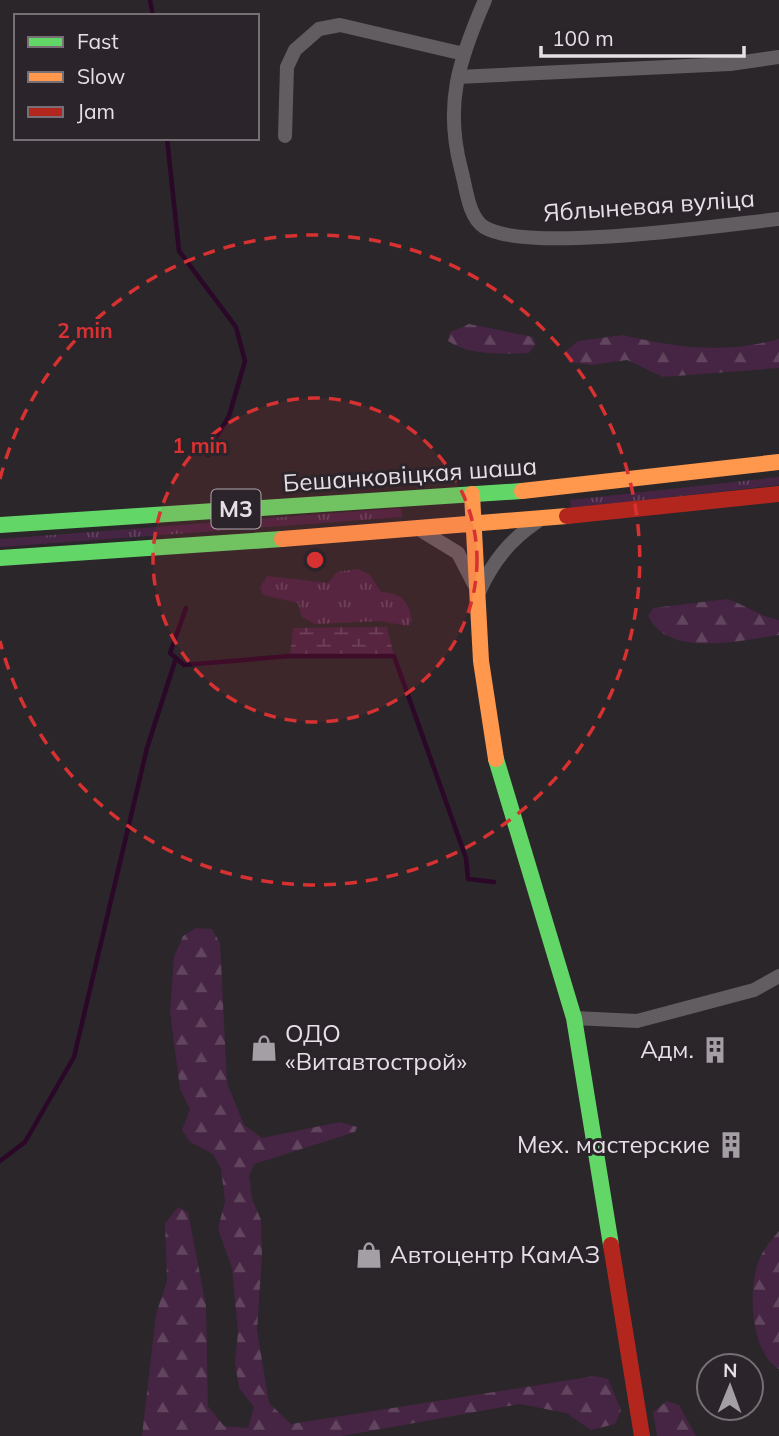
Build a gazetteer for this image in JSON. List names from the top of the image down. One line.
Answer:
{"streets":{"main road":["Бешанковіцкая шаша","М3"],"street":["Яблыневая вуліца"]},"places":{"shop":["ОДО «Витавтострой»","Автоцентр КамАЗ"],"building":["Адм.","Мех. мастерские"]},"legend":["Fast","Slow","Jam"],"scale_bar":"100 m","north":"top","rings":["2 min","1 min"]}
